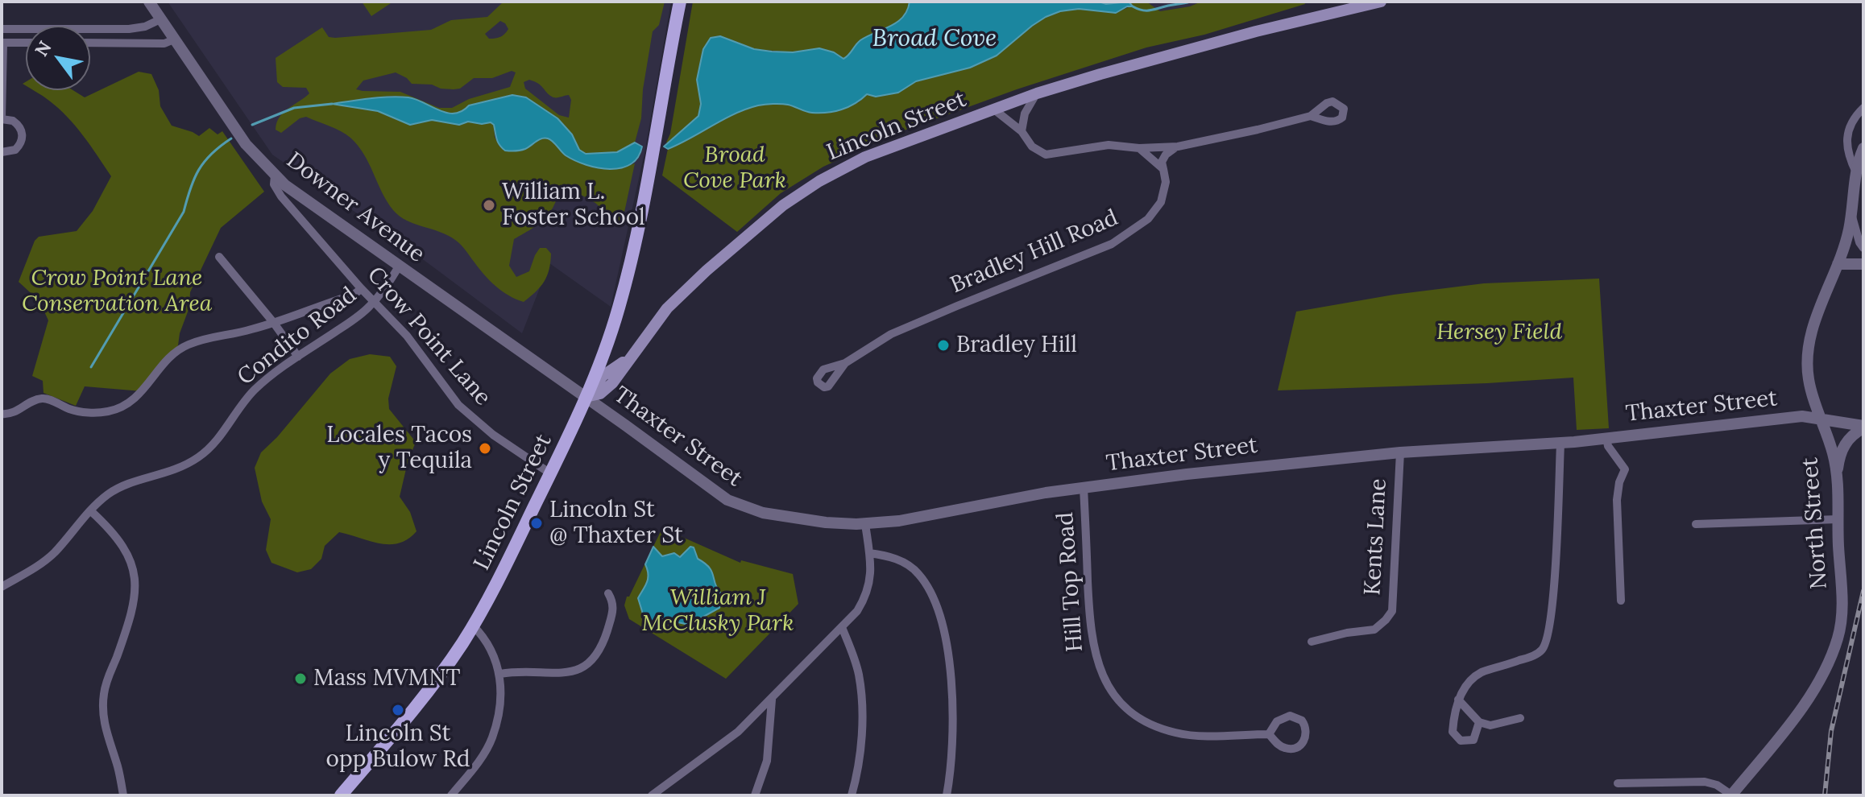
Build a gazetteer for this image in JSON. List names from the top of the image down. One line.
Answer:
{"streets":{"main road":["Lincoln Street"],"street":["Downer Avenue","Bradley Hill Road","Condito Road","Crow Point Lane","Thaxter Street","North Street","Kents Lane","Hill Top Road"]},"crossings":[["Lincoln Street","Downer Avenue"],["Lincoln Street","Crow Point Lane"],["Lincoln Street","Thaxter Street"],["Downer Avenue","Condito Road"],["Downer Avenue","Crow Point Lane"],["Downer Avenue","Thaxter Street"],["Condito Road","Crow Point Lane"],["Thaxter Street","North Street"],["Thaxter Street","Kents Lane"],["Thaxter Street","Hill Top Road"]],"water":["Broad Cove"],"parks":["Broad Cove Park","Crow Point Lane Conservation Area","Hersey Field","William J McClusky Park"],"places":["William L. Foster School","Bradley Hill","Locales Tacos y Tequila","Lincoln St @ Thaxter St","Mass MVMNT","Lincoln St opp Bulow Rd"],"north":"top left"}
